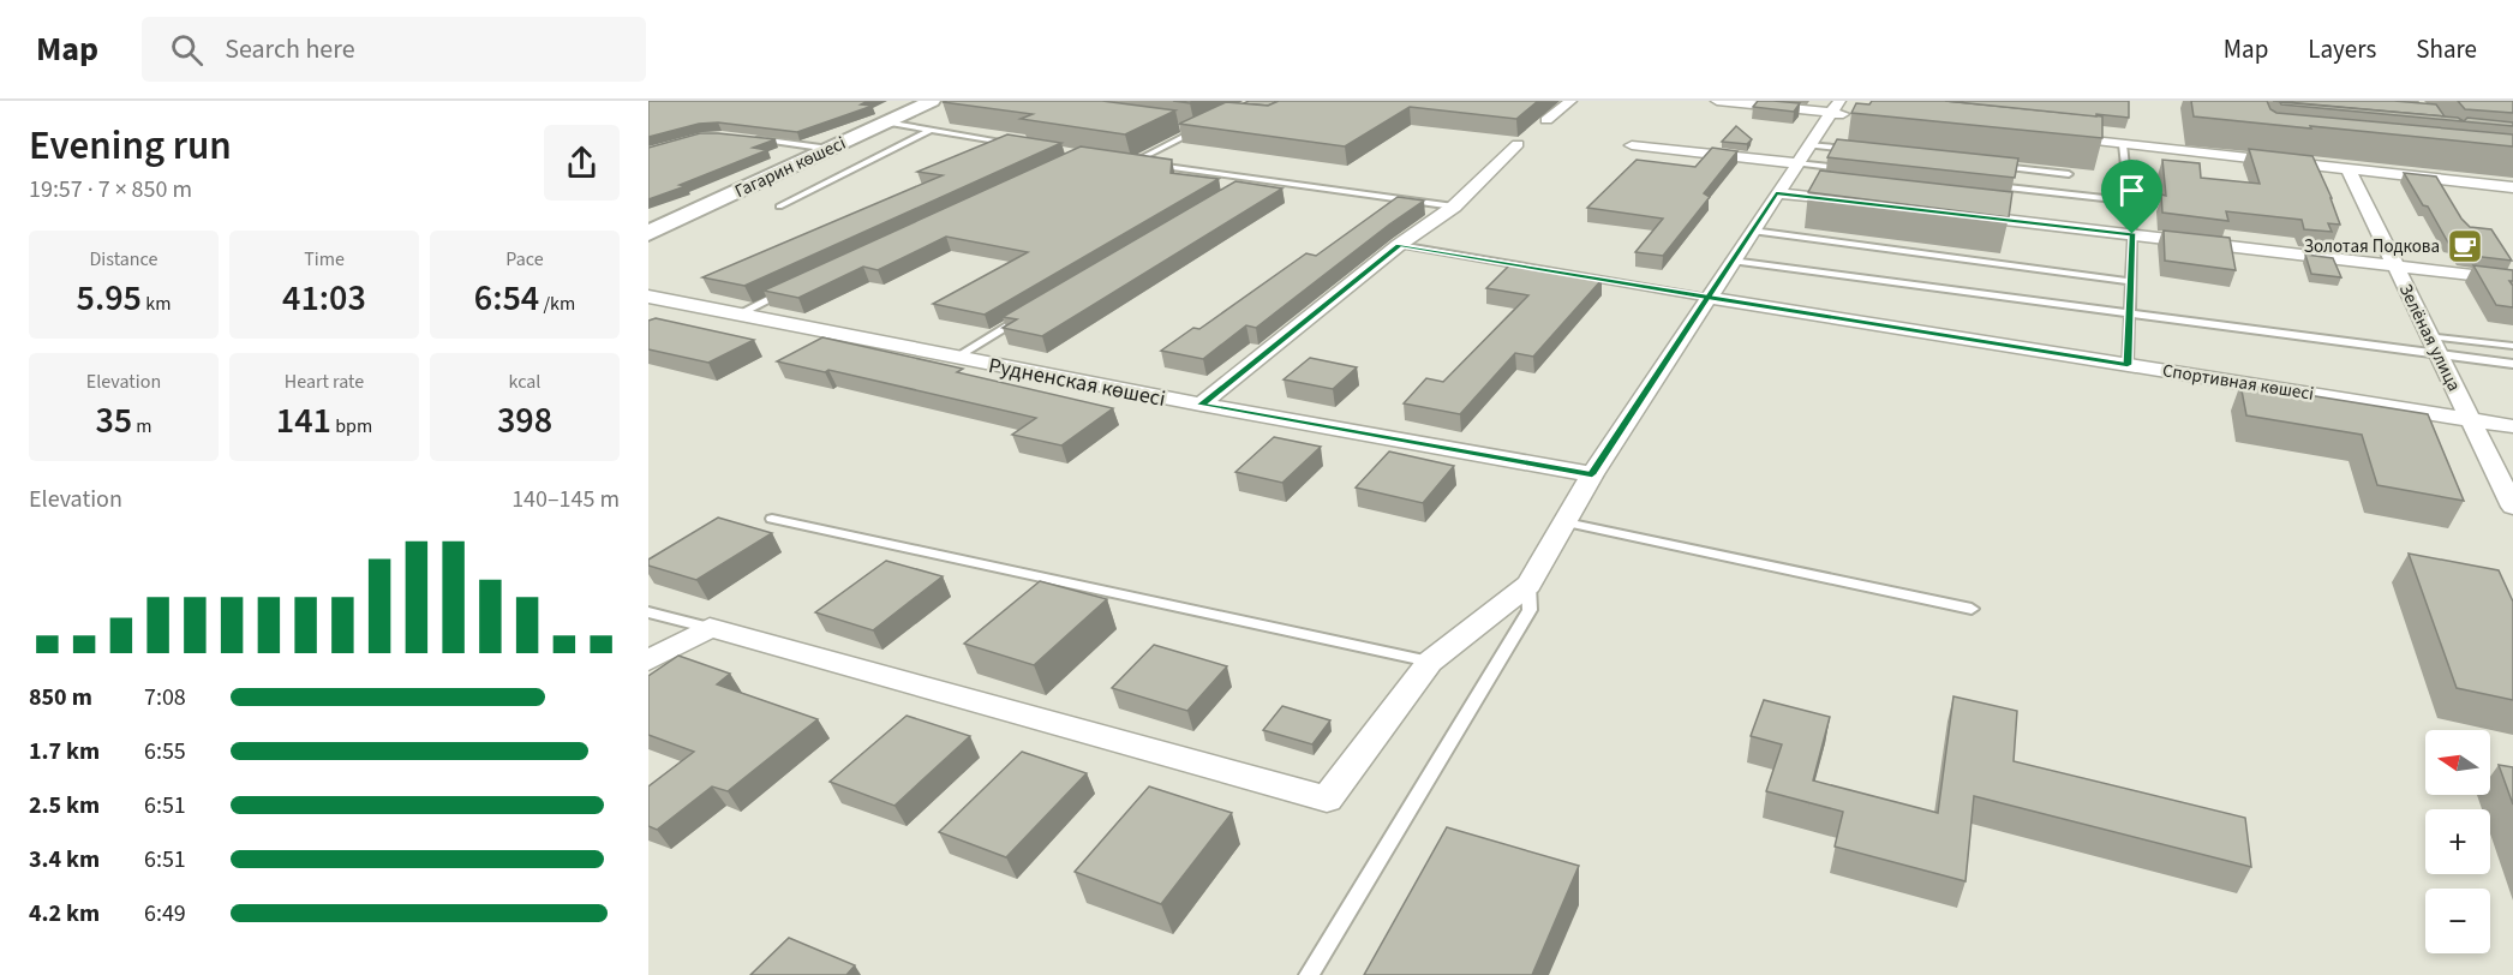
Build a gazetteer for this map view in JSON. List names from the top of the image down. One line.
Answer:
{"streets":{"street":["Гагарин көшесі","Зелёная улица","Рудненская көшесі","Спортивная көшесі"]},"crossings":[["Зелёная улица","Спортивная көшесі"]],"places":{"cafe":["Золотая Подкова"]},"north":"left","page":{"header":"Map","search":"Search here","nav":["Map","Layers","Share"],"heading":["Evening run","19:57 · 7 × 850 m"],"stats":[["Distance","5.95 km"],["Time","41:03"],["Pace","6:54 /km"],["Elevation","35 m"],["Heart rate","141 bpm"],["kcal","398"]],"chart":["Elevation","140–145 m"],"list":[{"name":"850 m","note":"7:08"},{"name":"1.7 km","note":"6:55"},{"name":"2.5 km","note":"6:51"},{"name":"3.4 km","note":"6:51"},{"name":"4.2 km","note":"6:49"}],"map_buttons":["+","−"]}}
